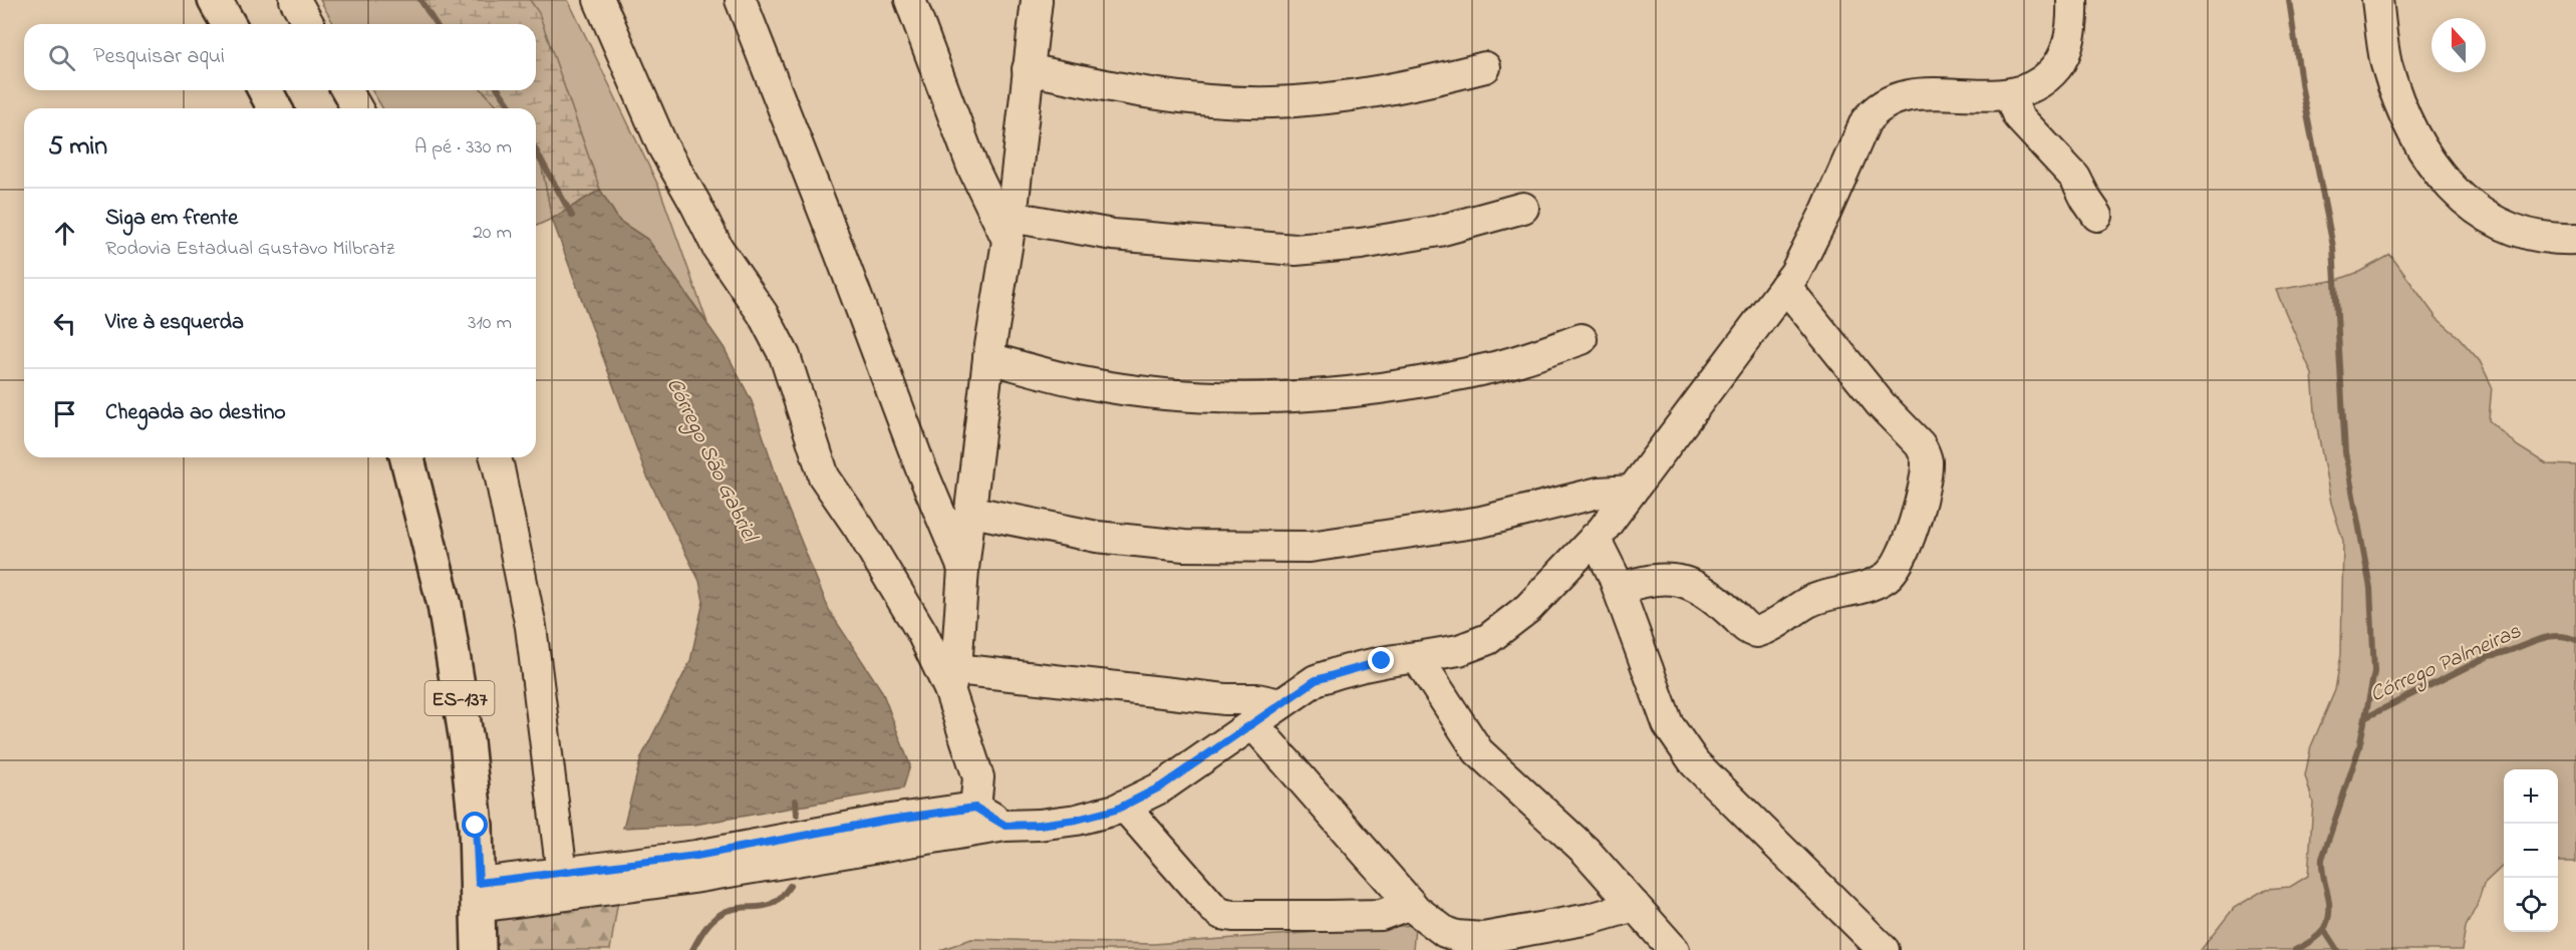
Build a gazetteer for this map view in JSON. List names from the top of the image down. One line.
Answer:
{"streets":{"main road":["ES-137"]},"water":["Córrego São Gabriel","Córrego Palmeiras"],"north":"top","page":{"search":"Pesquisar aqui","heading":["5 min","A pé · 330 m"],"list":[["Siga em frente","Rodovia Estadual Gustavo Milbratz","20 m"],["Vire à esquerda","310 m"],"Chegada ao destino"],"map_buttons":["+","−"]}}
